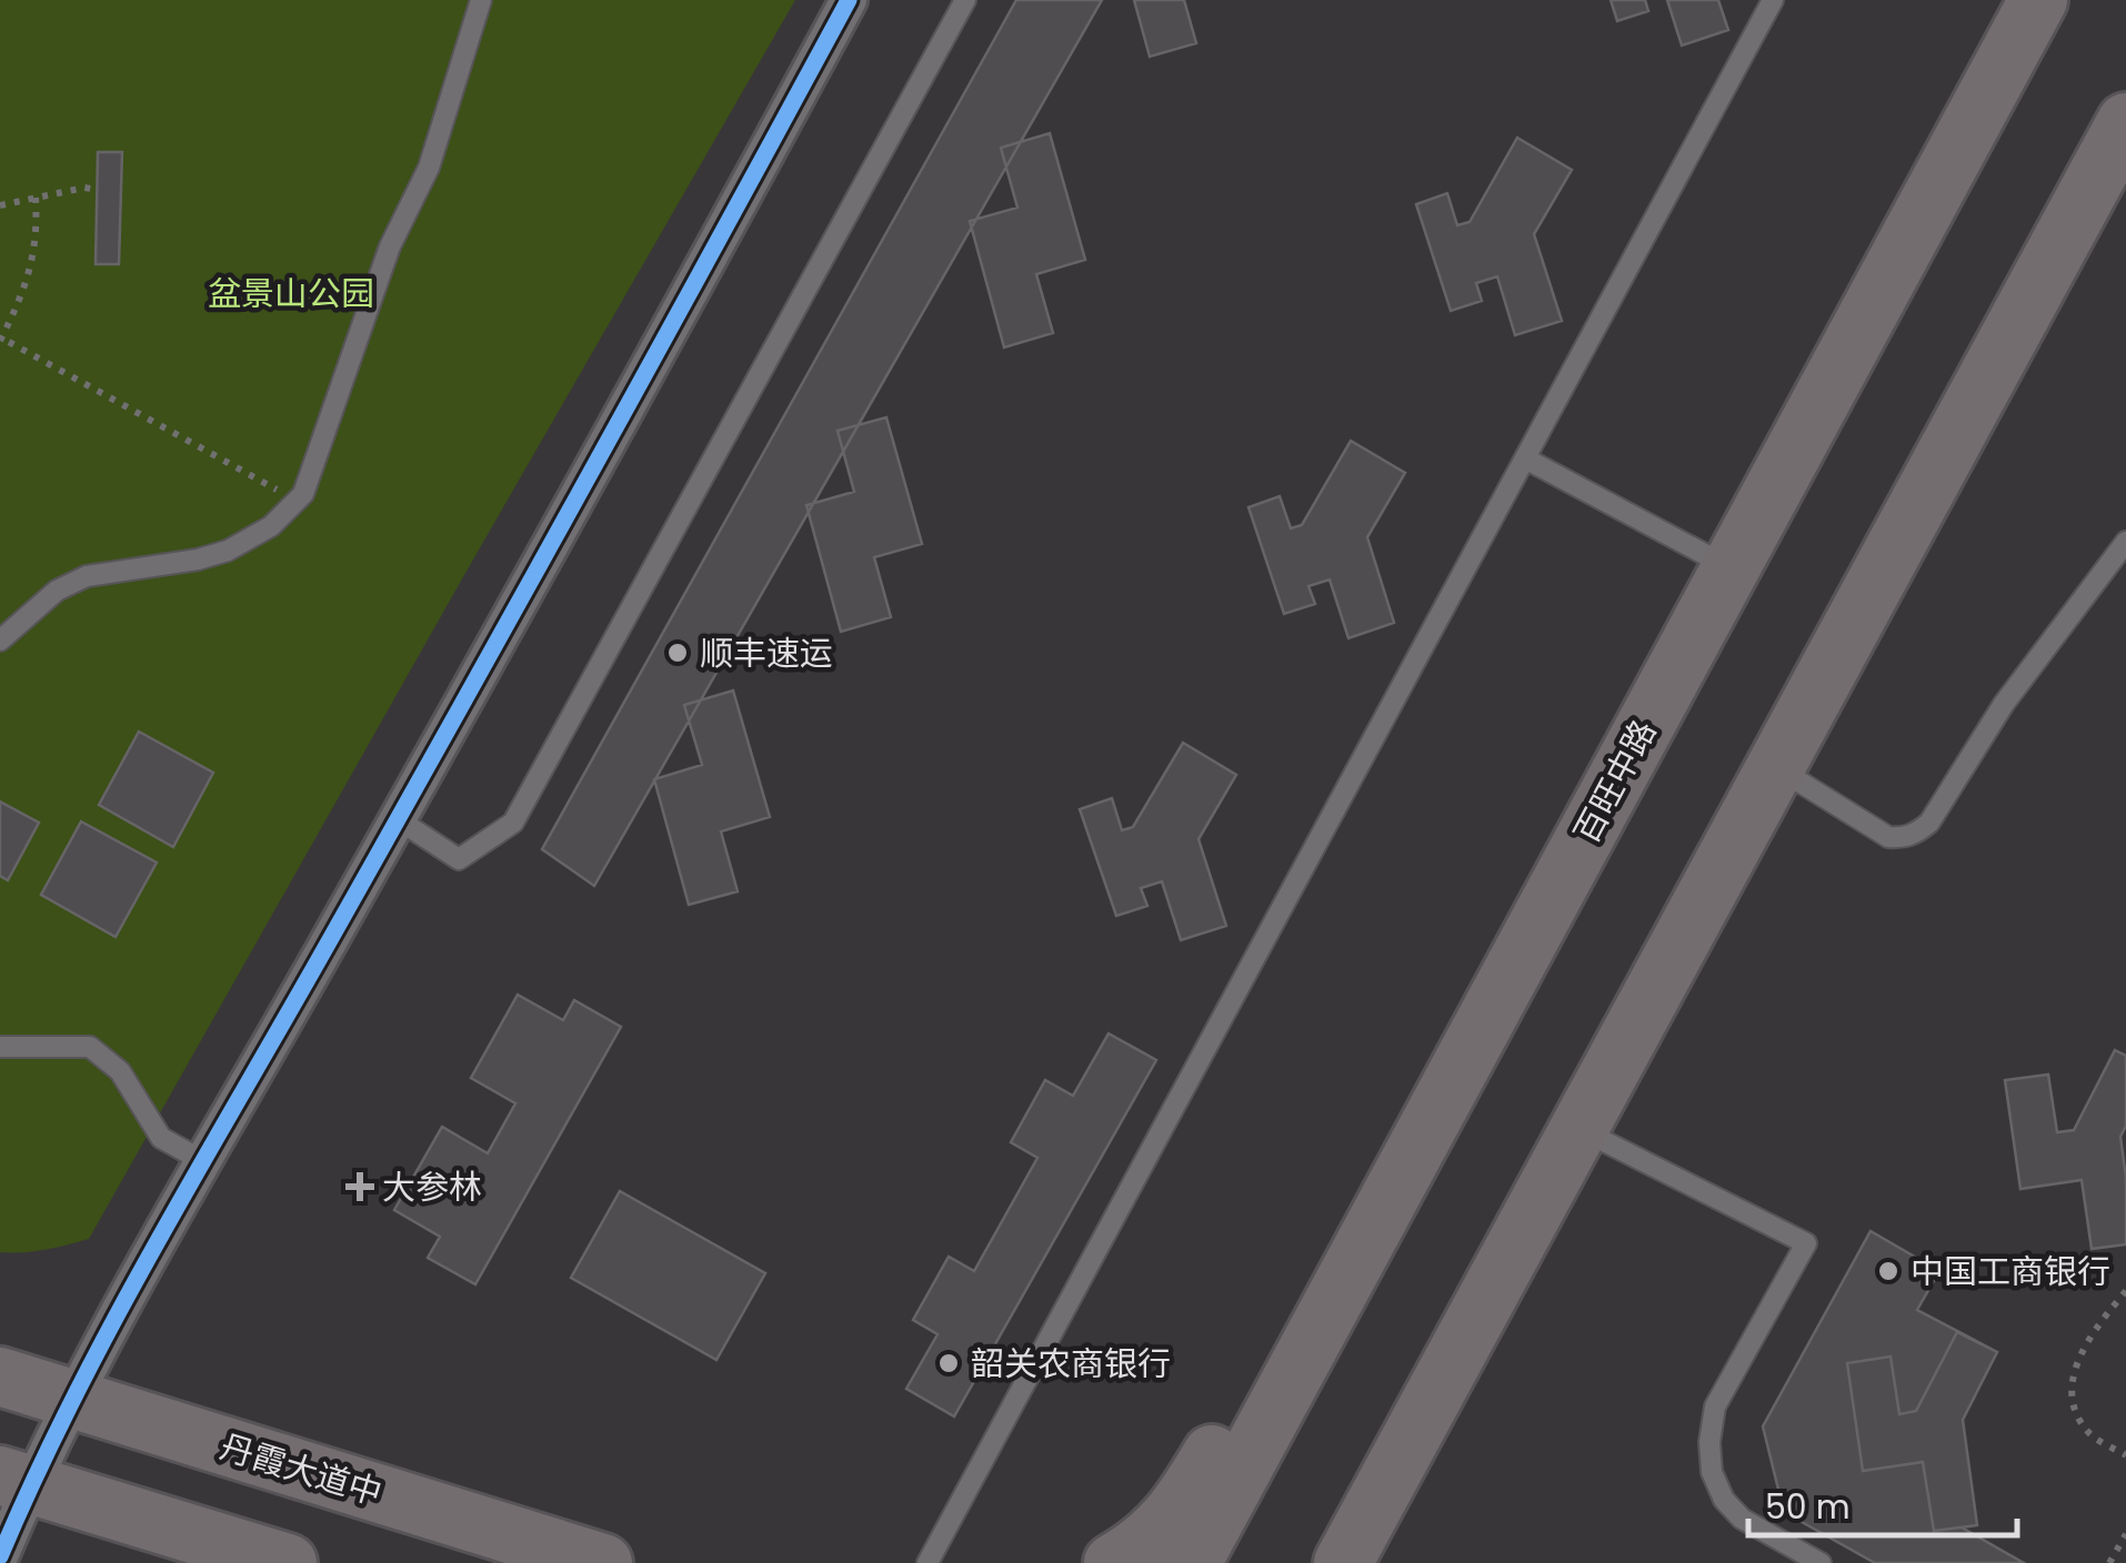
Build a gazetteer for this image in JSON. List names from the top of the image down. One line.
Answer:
{"streets":{"main road":["百旺中路","丹霞大道中"]},"parks":["盆景山公园"],"places":{"other":["顺丰速运","中国工商银行","韶关农商银行"],"health":["大参林"]},"scale_bar":"50 m"}
